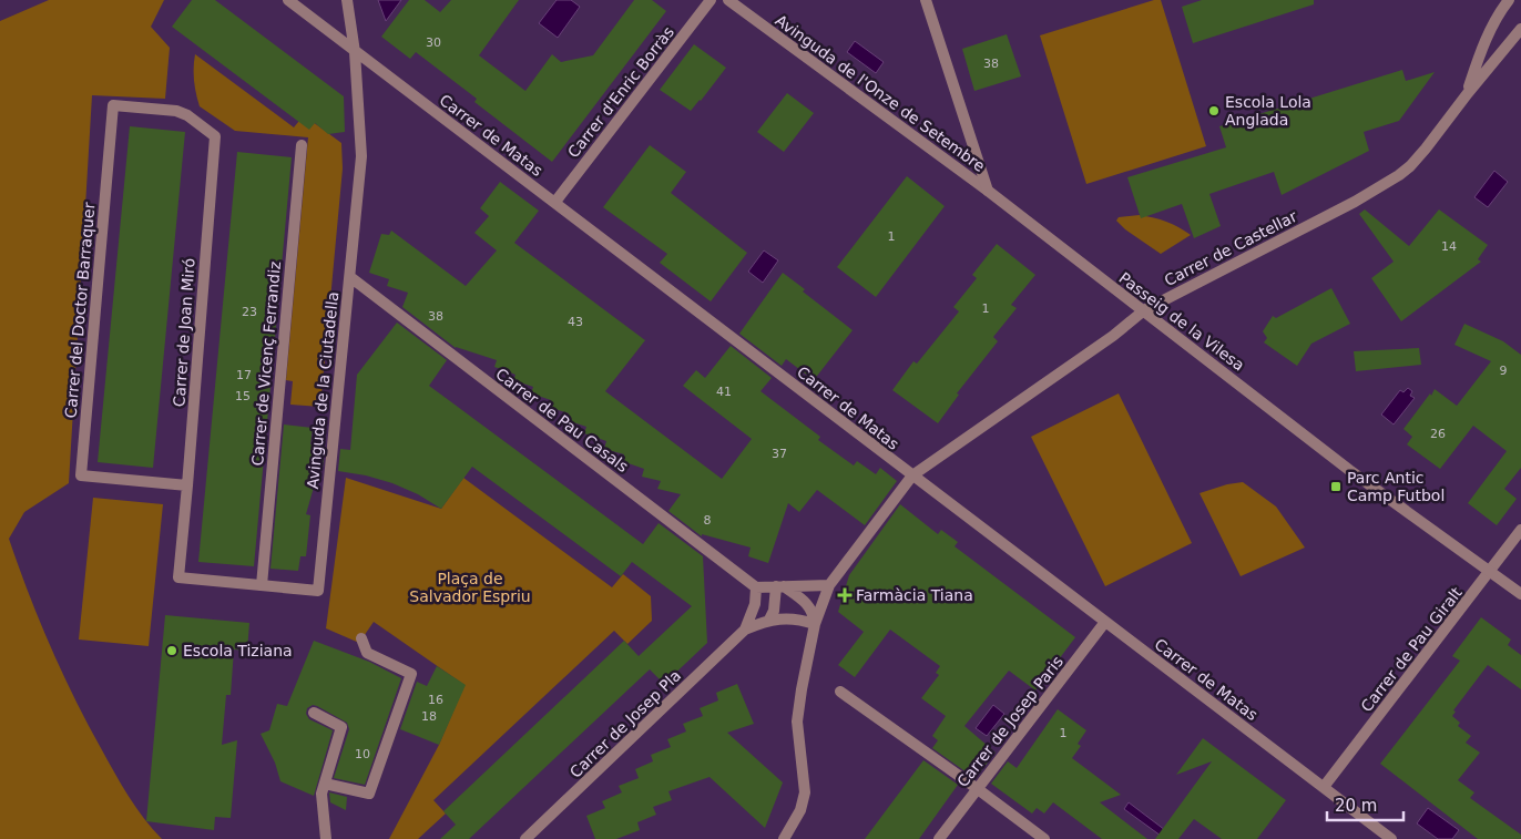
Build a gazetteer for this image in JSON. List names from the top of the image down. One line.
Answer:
{"streets":{"street":["Carrer d'Enric Borràs","Avinguda de l'Onze de Setembre","Carrer de Matas","Carrer de Castellar","Carrer del Doctor Barraquer","Passeig de la Vilesa","Carrer de Joan Miró","Carrer de Vicenç Ferrandiz","Avinguda de la Ciutadella","Carrer de Pau Casals","Carrer de Pau Giralt","Carrer de Josep Paris","Carrer de Josep Pla"]},"crossings":[["Carrer d'Enric Borràs","Carrer de Matas"],["Avinguda de l'Onze de Setembre","Passeig de la Vilesa"],["Carrer de Matas","Carrer de Castellar"],["Carrer de Matas","Avinguda de la Ciutadella"],["Carrer de Matas","Carrer de Pau Giralt"],["Carrer de Matas","Carrer de Josep Paris"],["Carrer de Castellar","Passeig de la Vilesa"],["Carrer de Castellar","Carrer de Josep Pla"],["Carrer del Doctor Barraquer","Carrer de Joan Miró"],["Passeig de la Vilesa","Carrer de Pau Giralt"],["Carrer de Joan Miró","Avinguda de la Ciutadella"],["Carrer de Vicenç Ferrandiz","Avinguda de la Ciutadella"],["Avinguda de la Ciutadella","Carrer de Pau Casals"],["Carrer de Pau Casals","Carrer de Josep Pla"]],"parks":["Plaça de Salvador Espriu"],"places":{"other":["Escola Lola Anglada","Escola Tiziana"],"transit":["Parc Antic Camp Futbol"],"health":["Farmàcia Tiana"]},"house_numbers":["30","38","1","14","1","23","38","43","9","17","41","15","26","37","8","16","18","1","10"],"scale_bar":"20 m"}
